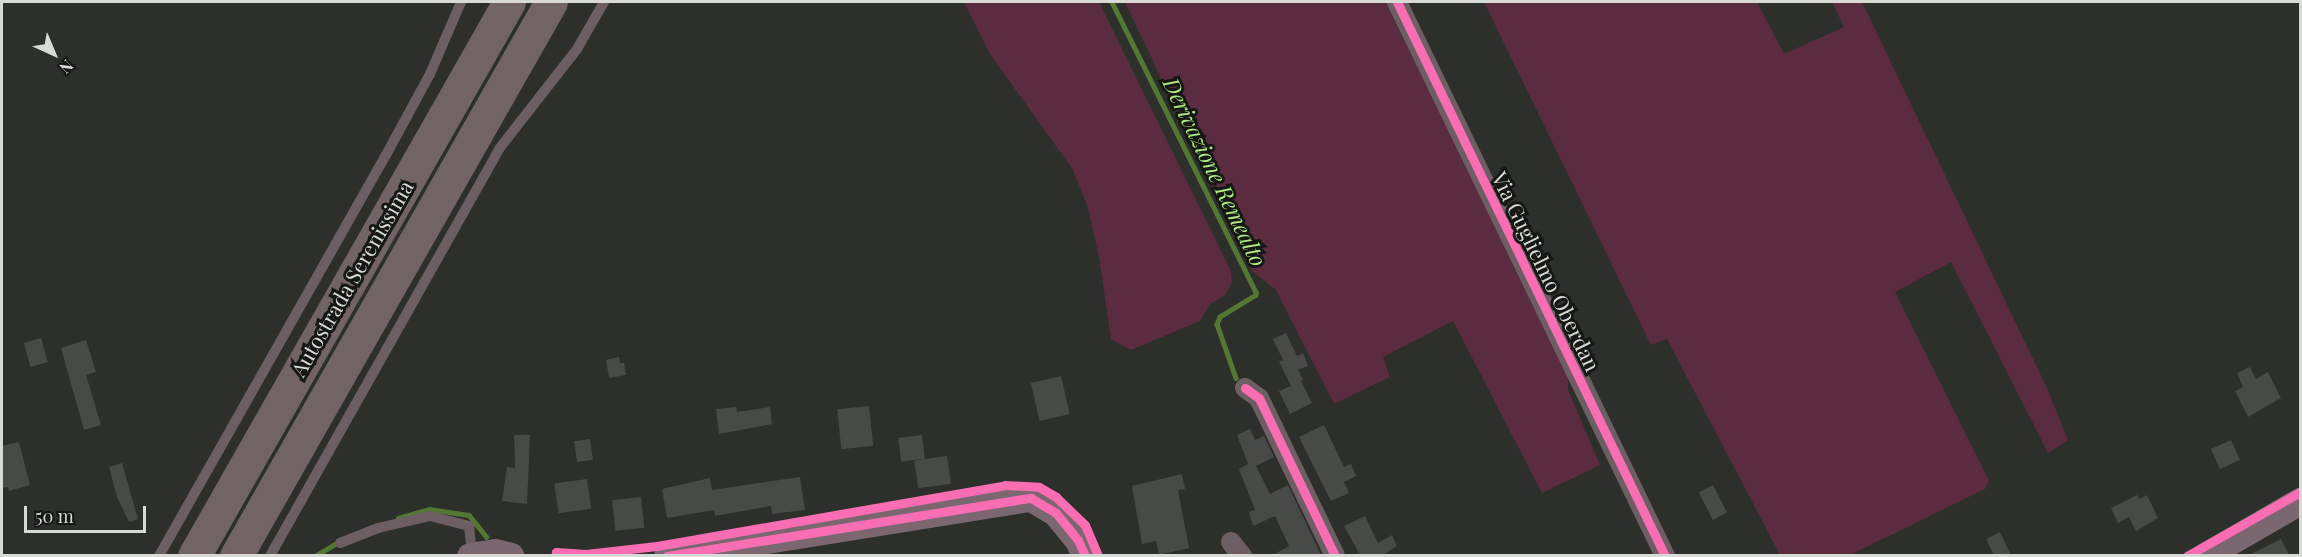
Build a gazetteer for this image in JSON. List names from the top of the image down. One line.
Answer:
{"streets":{"highway":["Autostrada Serenissima"],"street":["Via Guglielmo Oberdan"]},"water":["Derivazione Remealto"],"scale_bar":"50 m","north":"bottom right"}
